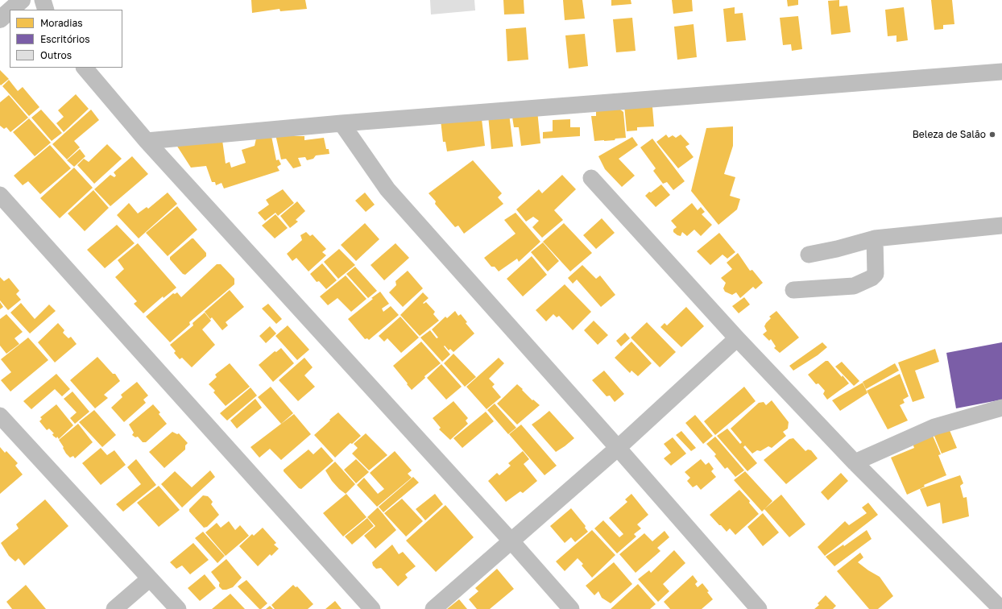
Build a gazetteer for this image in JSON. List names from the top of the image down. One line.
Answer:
{"places":["Beleza de Salão"],"legend":["Moradias","Escritórios","Outros"]}
